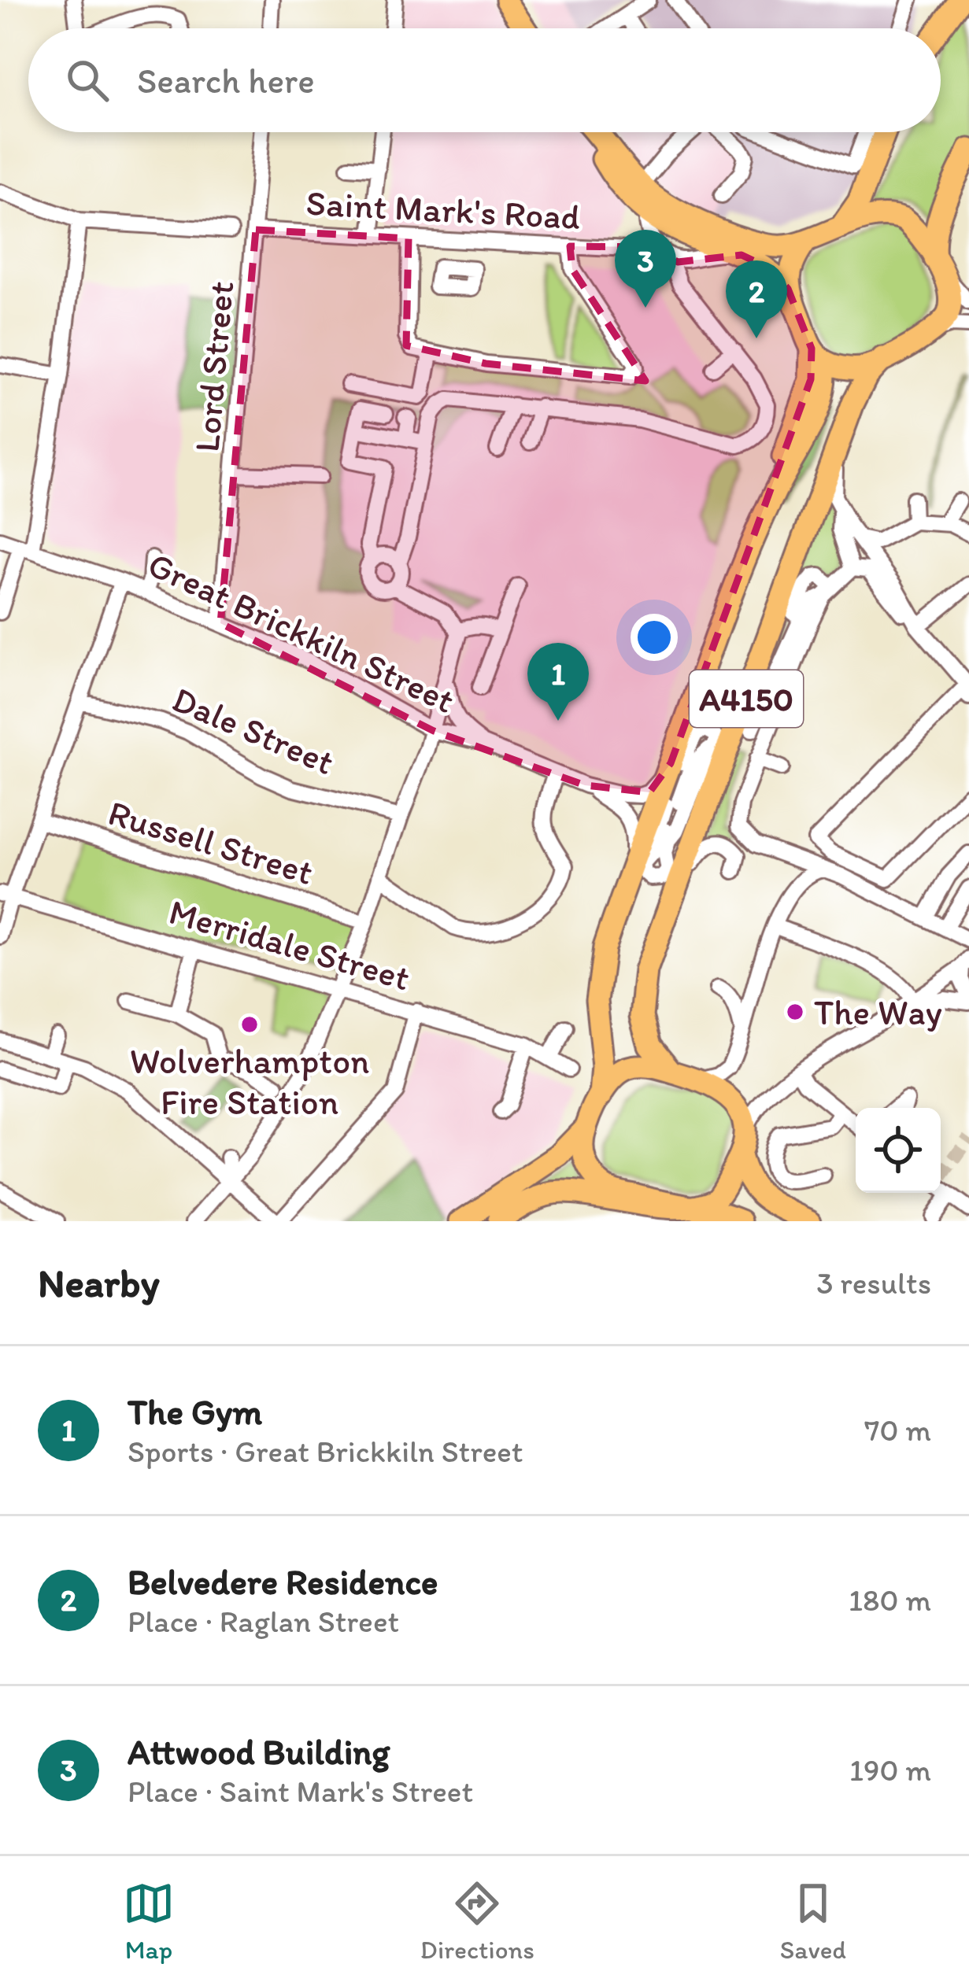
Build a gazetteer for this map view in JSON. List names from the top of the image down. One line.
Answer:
{"streets":{"highway":["A4150"],"street":["Saint Mark's Road","Lord Street","Great Brickkiln Street","Dale Street","Russell Street","Merridale Street"]},"crossings":[["Saint Mark's Road","Lord Street"],["Lord Street","Great Brickkiln Street"],["Great Brickkiln Street","A4150"]],"places":["The Way","Wolverhampton Fire Station"],"page":{"search":"Search here","pins":["3","2","1"],"heading":["Nearby","3 results"],"list":[{"mark":"1","name":"The Gym","note":"Sports · Great Brickkiln Street","value":"70 m"},{"mark":"2","name":"Belvedere Residence","note":"Place · Raglan Street","value":"180 m"},{"mark":"3","name":"Attwood Building","note":"Place · Saint Mark's Street","value":"190 m"}],"nav":["Map","Directions","Saved"]}}
